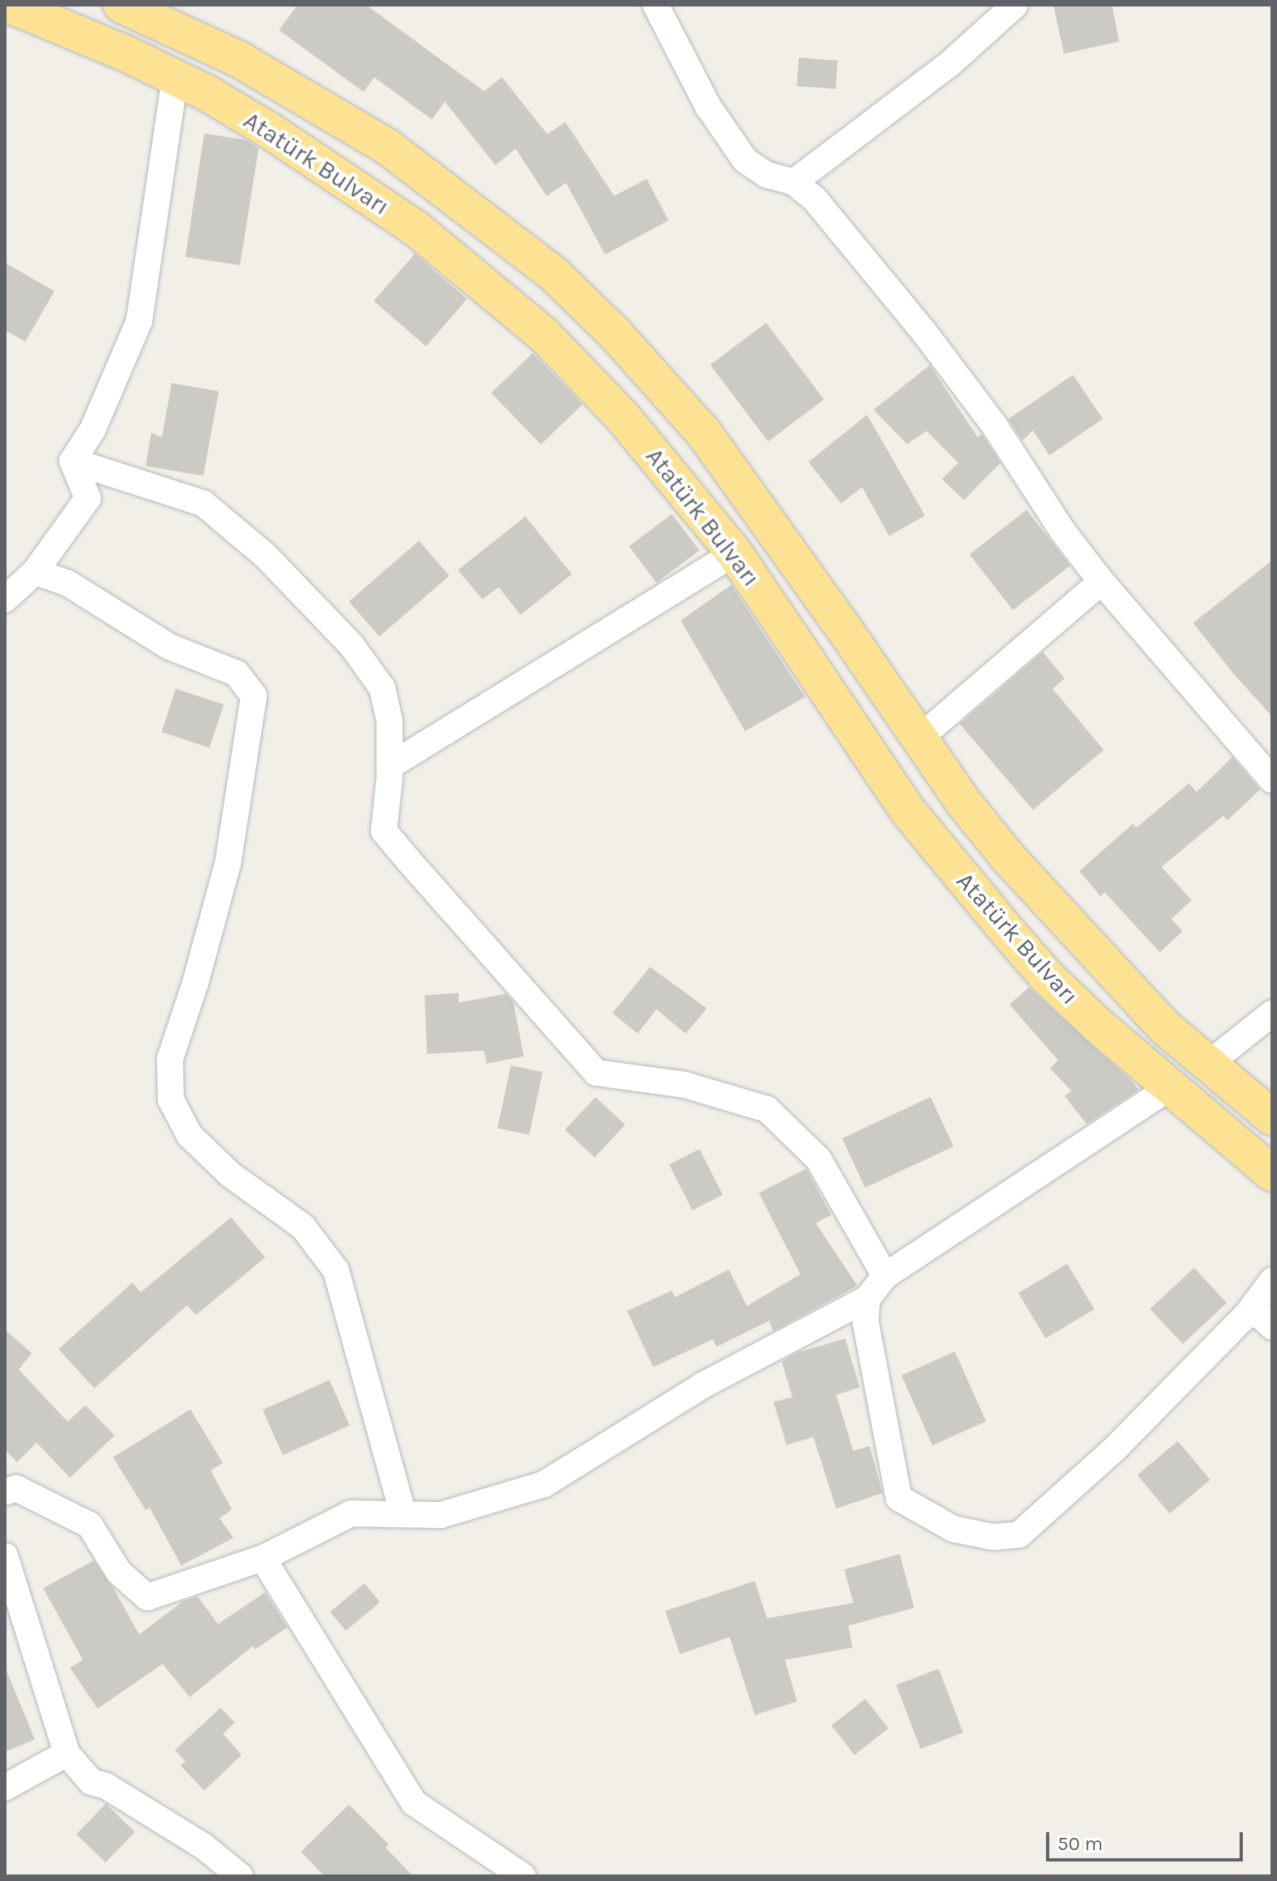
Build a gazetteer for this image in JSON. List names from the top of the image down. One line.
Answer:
{"streets":{"highway":["Atatürk Bulvarı"]},"scale_bar":"50 m"}
